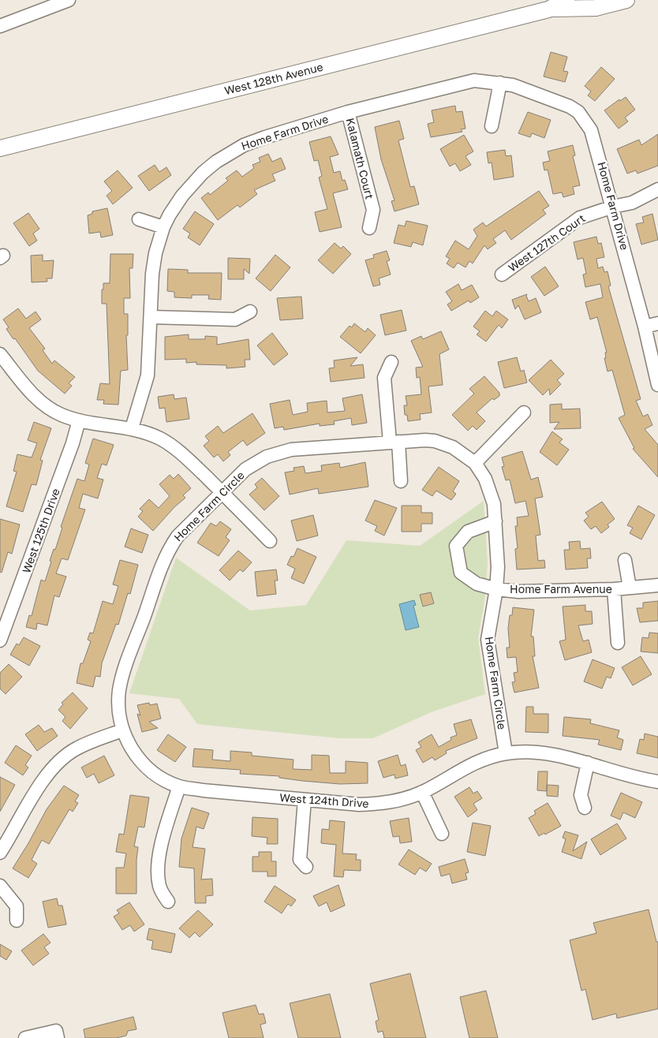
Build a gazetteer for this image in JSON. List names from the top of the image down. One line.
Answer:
{"streets":{"main road":["West 128th Avenue"],"street":["Home Farm Drive","Kalamath Court","West 127th Court","Home Farm Circle","West 125th Drive","Home Farm Avenue","West 124th Drive"]},"crossings":[["Home Farm Drive","Kalamath Court"],["Home Farm Drive","West 127th Court"],["Home Farm Circle","Home Farm Avenue"],["Home Farm Circle","West 124th Drive"]]}
